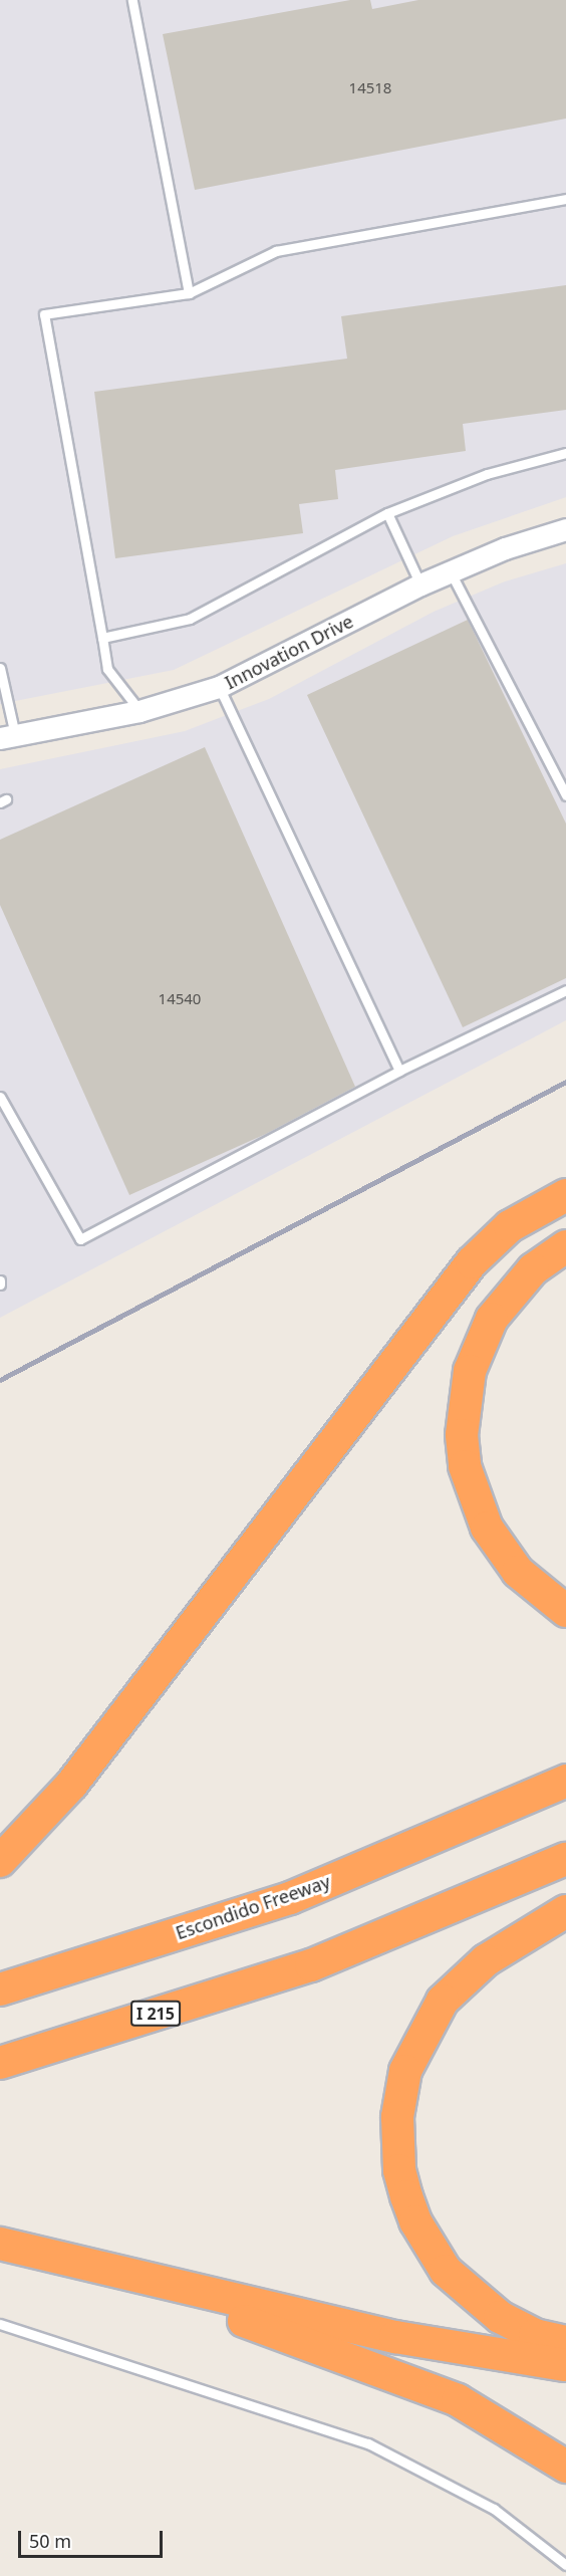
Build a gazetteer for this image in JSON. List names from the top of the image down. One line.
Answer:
{"streets":{"highway":["Escondido Freeway","I 215"],"street":["Innovation Drive"]},"house_numbers":["14518","14540"],"scale_bar":"50 m"}
